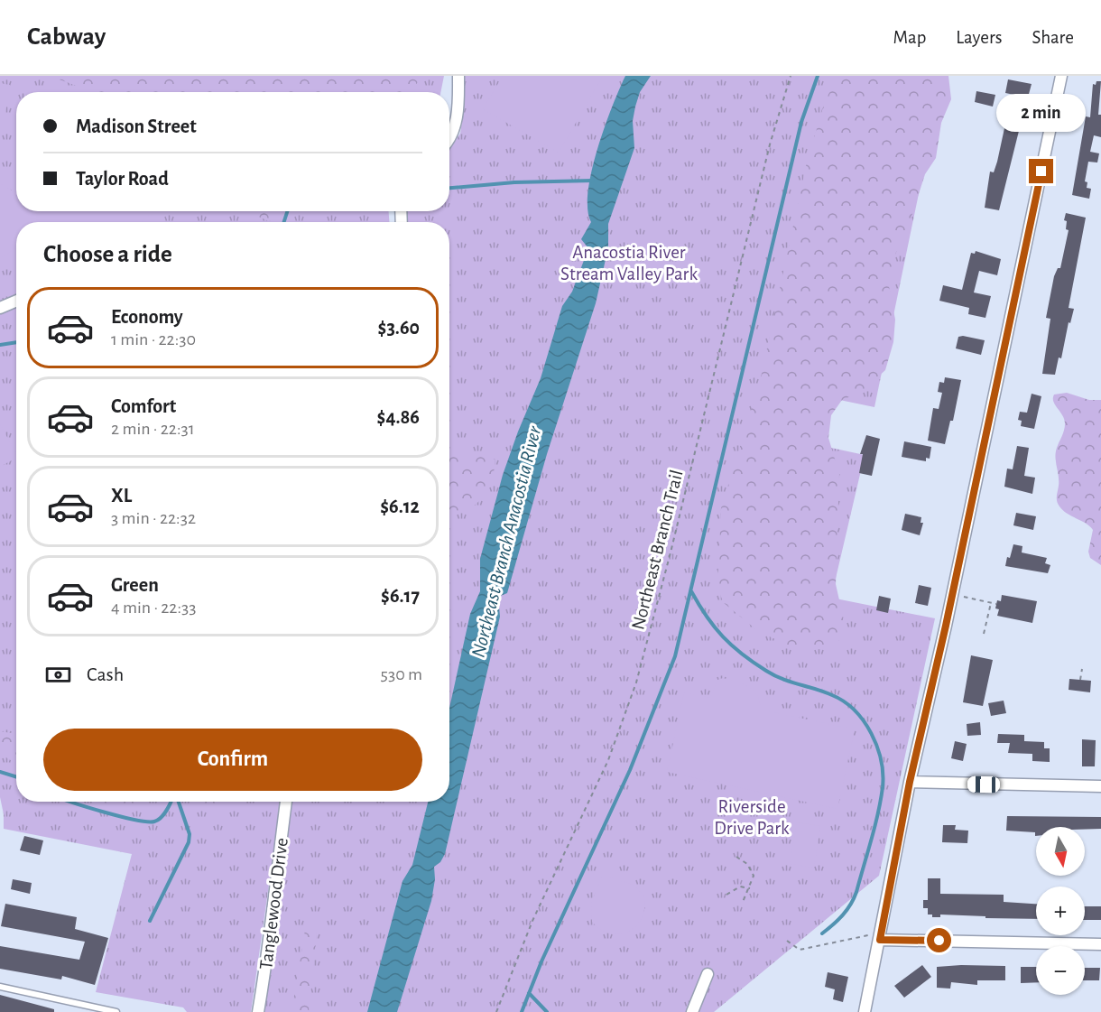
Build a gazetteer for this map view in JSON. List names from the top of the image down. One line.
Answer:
{"streets":{"street":["Tanglewood Drive"],"path":["Northeast Branch Trail"]},"water":["Northeast Branch Anacostia River"],"parks":["Anacostia River Stream Valley Park","Riverside Drive Park"],"north":"bottom","page":{"header":"Cabway","nav":["Map","Layers","Share"],"banner":["Madison Street","Taylor Road"],"bubble":"2 min","heading":"Choose a ride","list":[{"name":"Economy","note":"1 min · 22:30","value":"$3.60"},{"name":"Comfort","note":"2 min · 22:31","value":"$4.86"},{"name":"XL","note":"3 min · 22:32","value":"$6.12"},{"name":"Green","note":"4 min · 22:33","value":"$6.17"}],"pay":["Cash","530 m"],"buttons":"Confirm","map_buttons":["+","−"]}}
